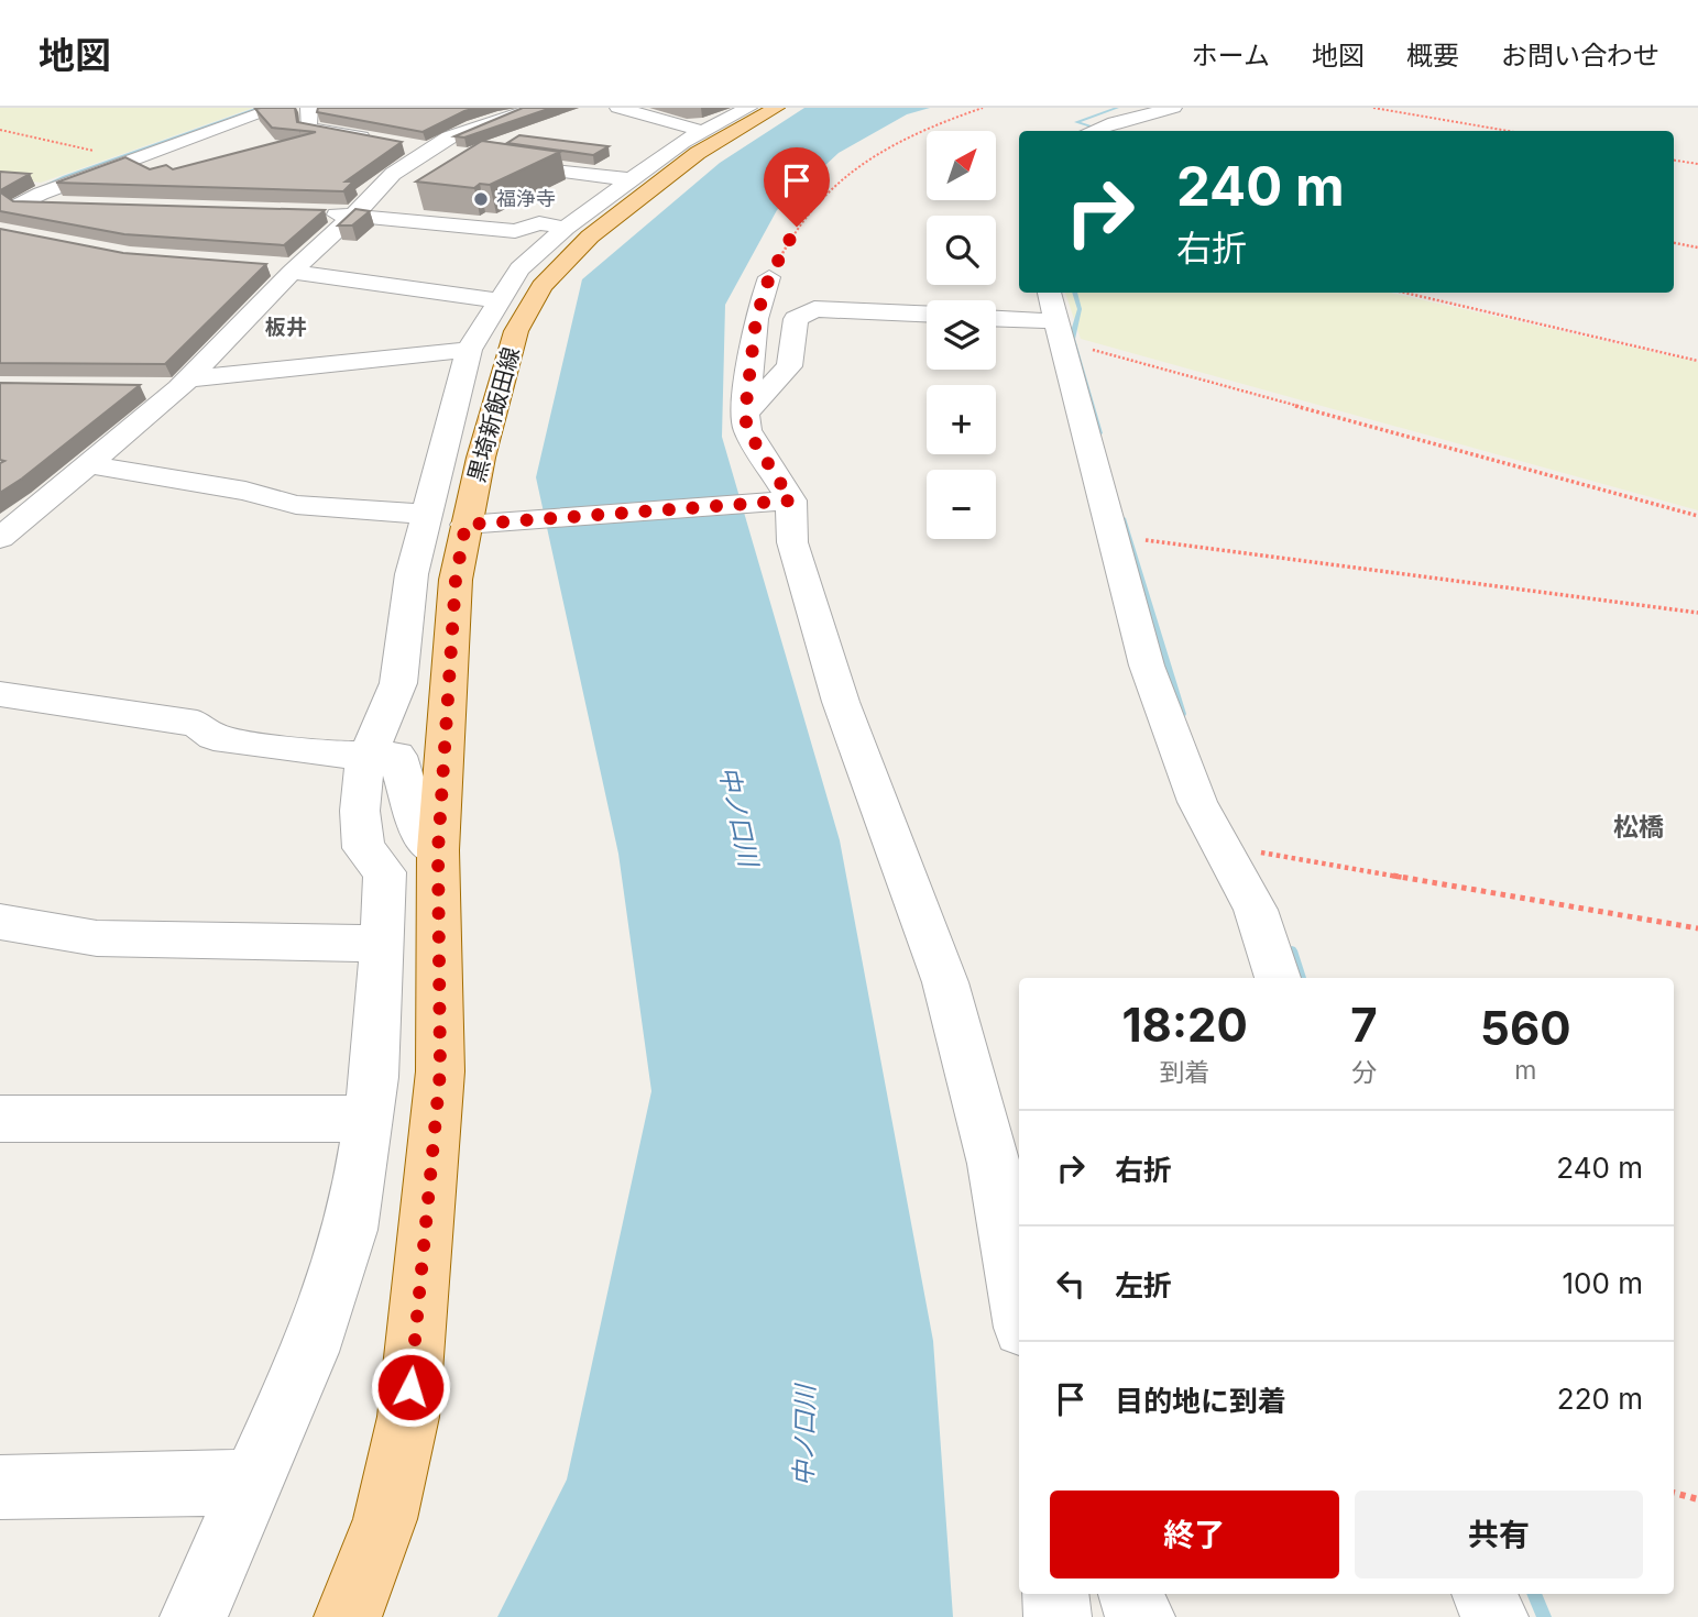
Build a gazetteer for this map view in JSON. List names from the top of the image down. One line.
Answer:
{"streets":{"main road":["黒埼新飯田線"]},"districts":["板井","松橋"],"water":["中ノ口川"],"places":["福浄寺"],"north":"top right","page":{"header":"地図","nav":["ホーム","地図","概要","お問い合わせ"],"map_buttons":["+","−"],"turn":["240 m","右折"],"eta":["18:20","到着","7","分","560","m"],"list":[{"name":"右折","value":"240 m"},{"name":"左折","value":"100 m"},{"name":"目的地に到着","value":"220 m"}],"buttons":["終了","共有"]}}
